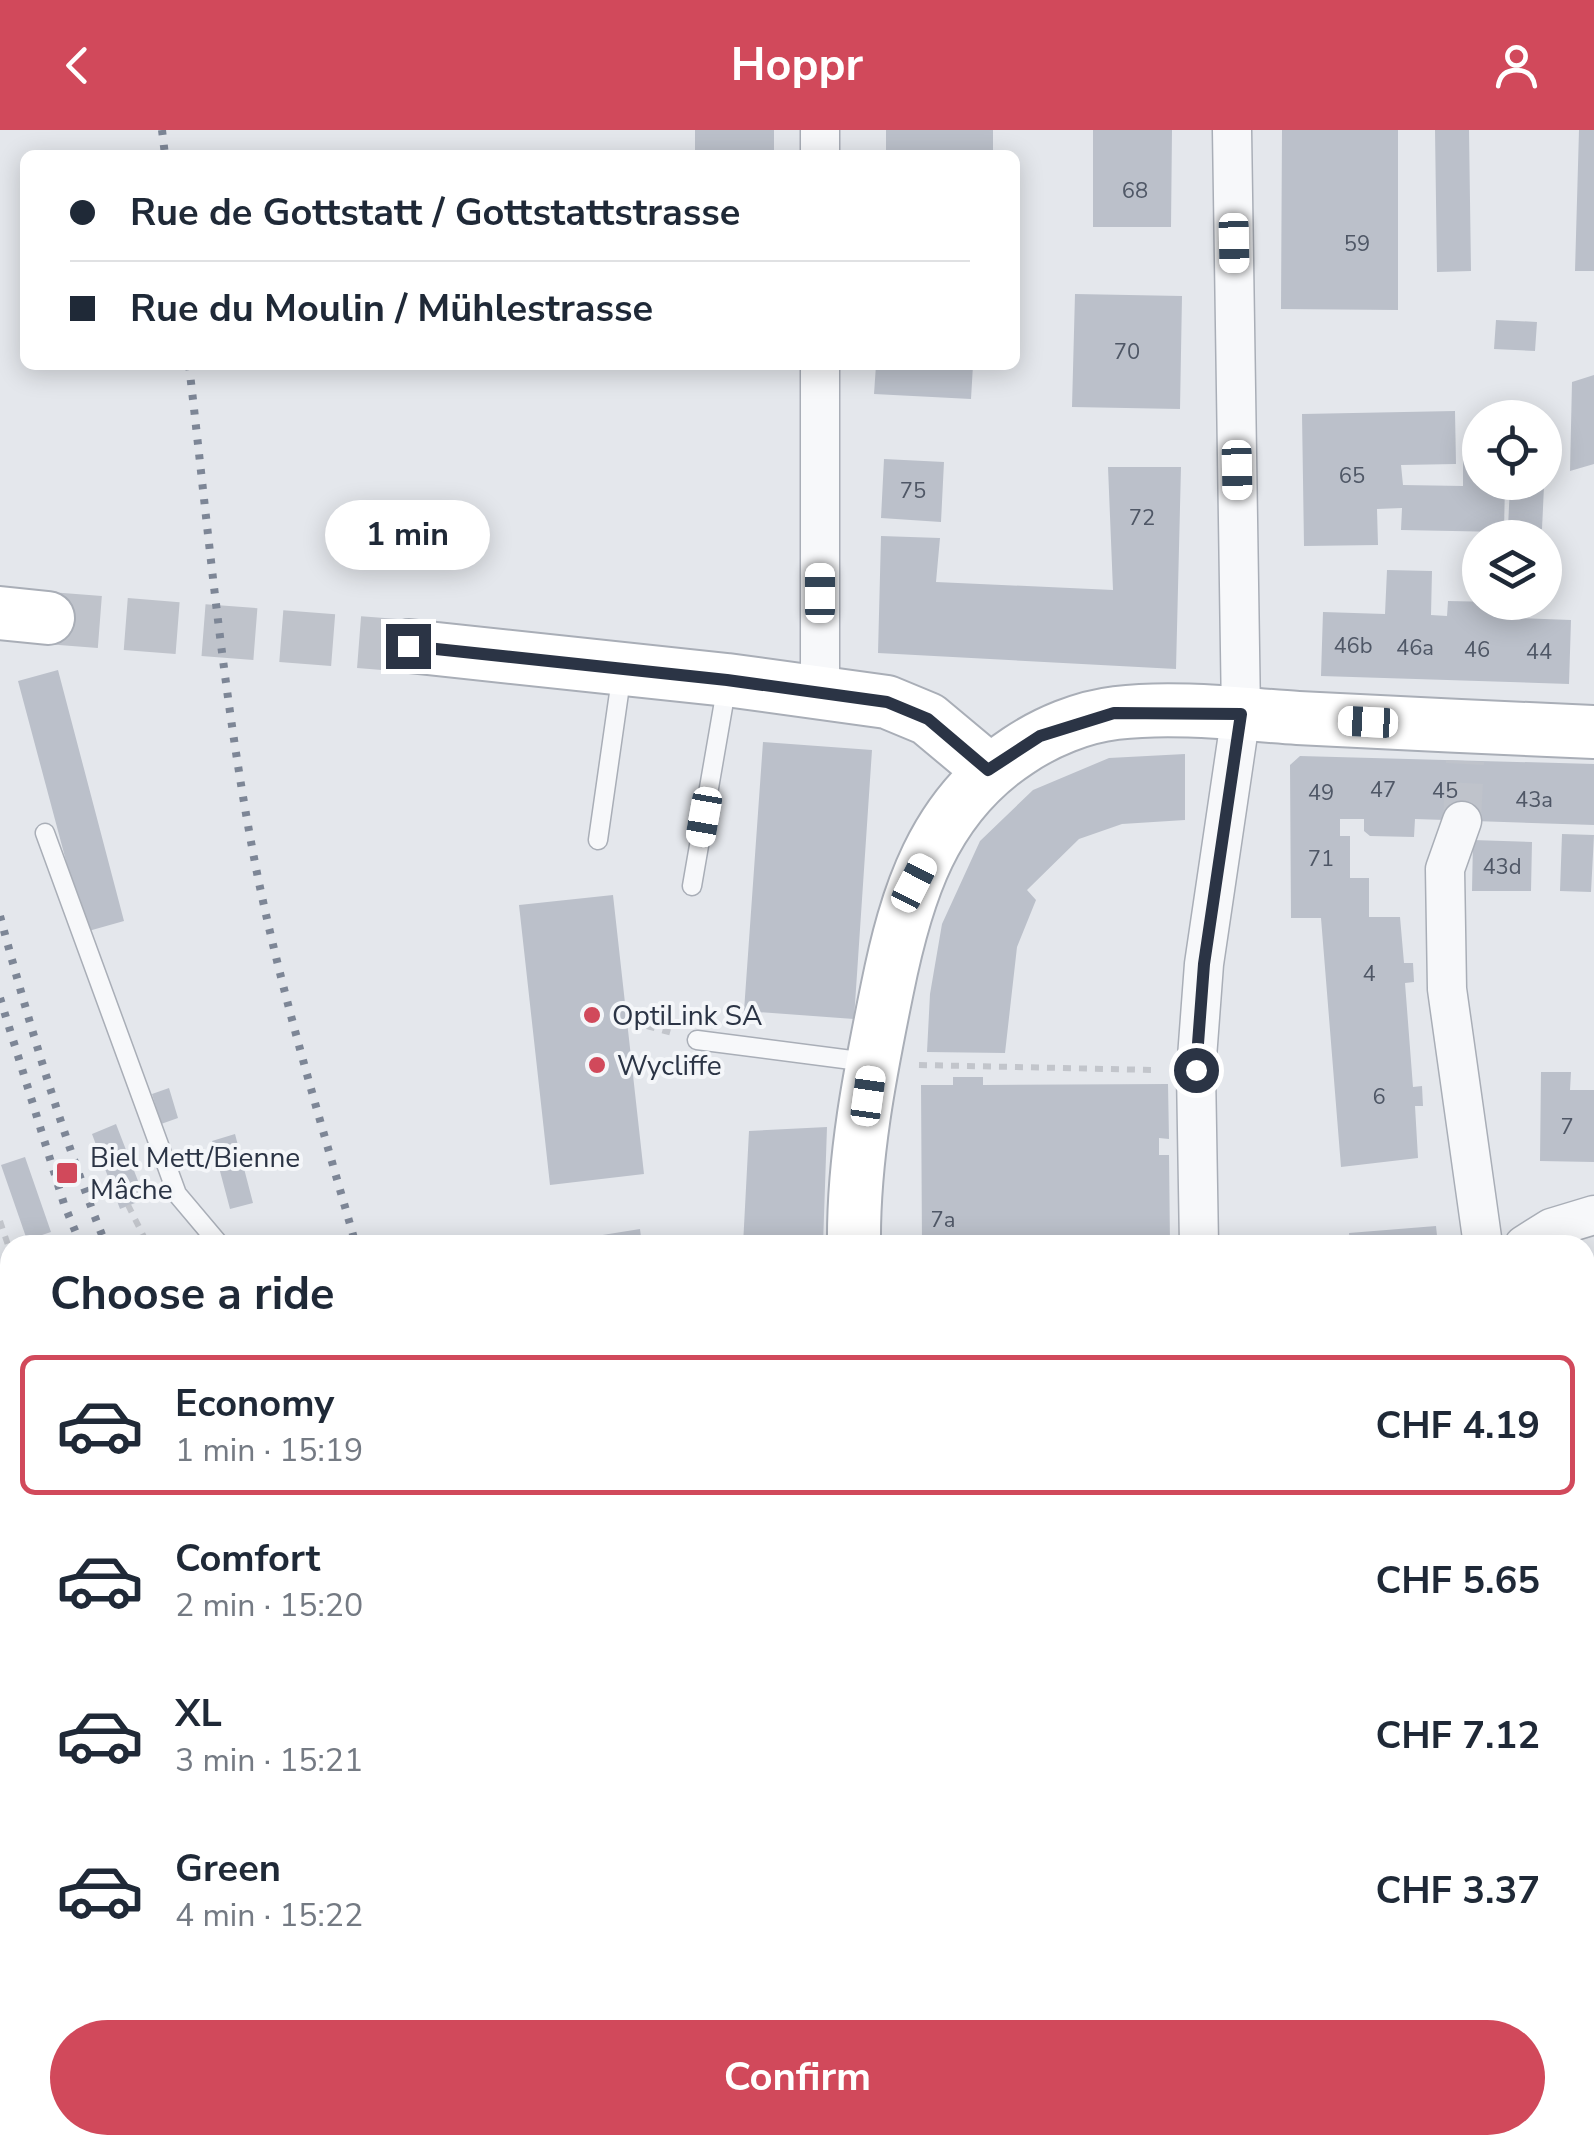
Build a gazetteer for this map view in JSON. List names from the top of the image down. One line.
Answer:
{"places":{"other":["OptiLink SA","Wycliffe"],"transit":["Biel Mett/Bienne Mâche"]},"house_numbers":["68","59","70","65","75","72","46b","46a","46","44","47","45","49","43a","71","43d","4","6","7","7a"],"page":{"header":"Hoppr","banner":["Rue de Gottstatt / Gottstattstrasse","Rue du Moulin / Mühlestrasse"],"bubble":"1 min","heading":"Choose a ride","list":[{"name":"Economy","note":"1 min · 15:19","value":"CHF 4.19"},{"name":"Comfort","note":"2 min · 15:20","value":"CHF 5.65"},{"name":"XL","note":"3 min · 15:21","value":"CHF 7.12"},{"name":"Green","note":"4 min · 15:22","value":"CHF 3.37"}],"buttons":"Confirm"}}
